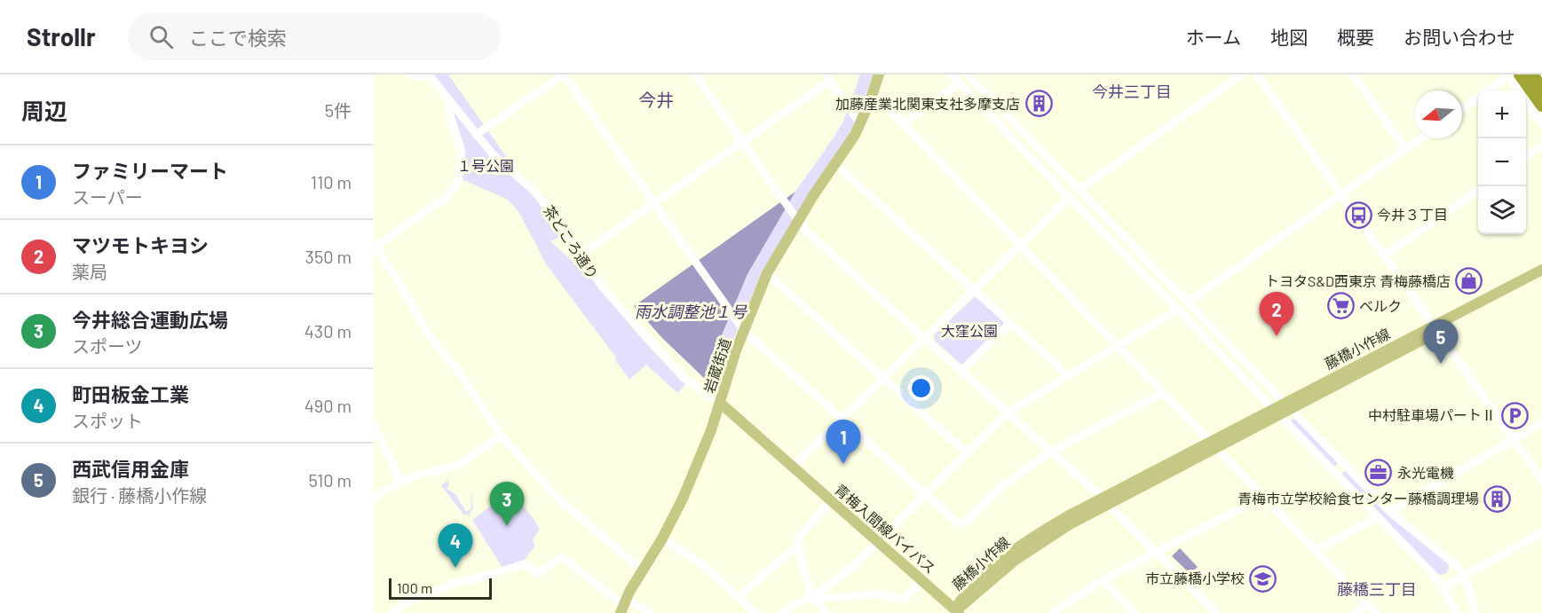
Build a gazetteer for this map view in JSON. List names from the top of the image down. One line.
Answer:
{"streets":{"main road":["藤橋小作線","岩蔵街道","青梅入間線バイパス"],"street":["茶どころ通り"]},"crossings":[["茶どころ通り","岩蔵街道"],["茶どころ通り","青梅入間線バイパス"],["藤橋小作線","青梅入間線バイパス"],["岩蔵街道","青梅入間線バイパス"]],"districts":["今井三丁目","今井","藤橋三丁目"],"water":["雨水調整池１号"],"parks":["１号公園","大窪公園"],"places":{"building":["加藤産業北関東支社多摩支店","青梅市立学校給食センター藤橋調理場"],"bus stop":["今井３丁目"],"shop":["トヨタS&D西東京 青梅藤橋店"],"supermarket":["ベルク"],"parking":["中村駐車場パートⅡ"],"office":["永光電機"],"school or university":["市立藤橋小学校"]},"scale_bar":"100 m","north":"left","page":{"header":"Strollr","search":"ここで検索","nav":["ホーム","地図","概要","お問い合わせ"],"heading":["周辺","5件"],"map_buttons":["+","−"],"list":[{"mark":"1","name":"ファミリーマート","note":"スーパー","value":"110 m"},{"mark":"2","name":"マツモトキヨシ","note":"薬局","value":"350 m"},{"mark":"3","name":"今井総合運動広場","note":"スポーツ","value":"430 m"},{"mark":"4","name":"町田板金工業","note":"スポット","value":"490 m"},{"mark":"5","name":"西武信用金庫","note":"銀行 · 藤橋小作線","value":"510 m"}],"pins":["2","5","1","3","4"],"scale":"100 m"}}
